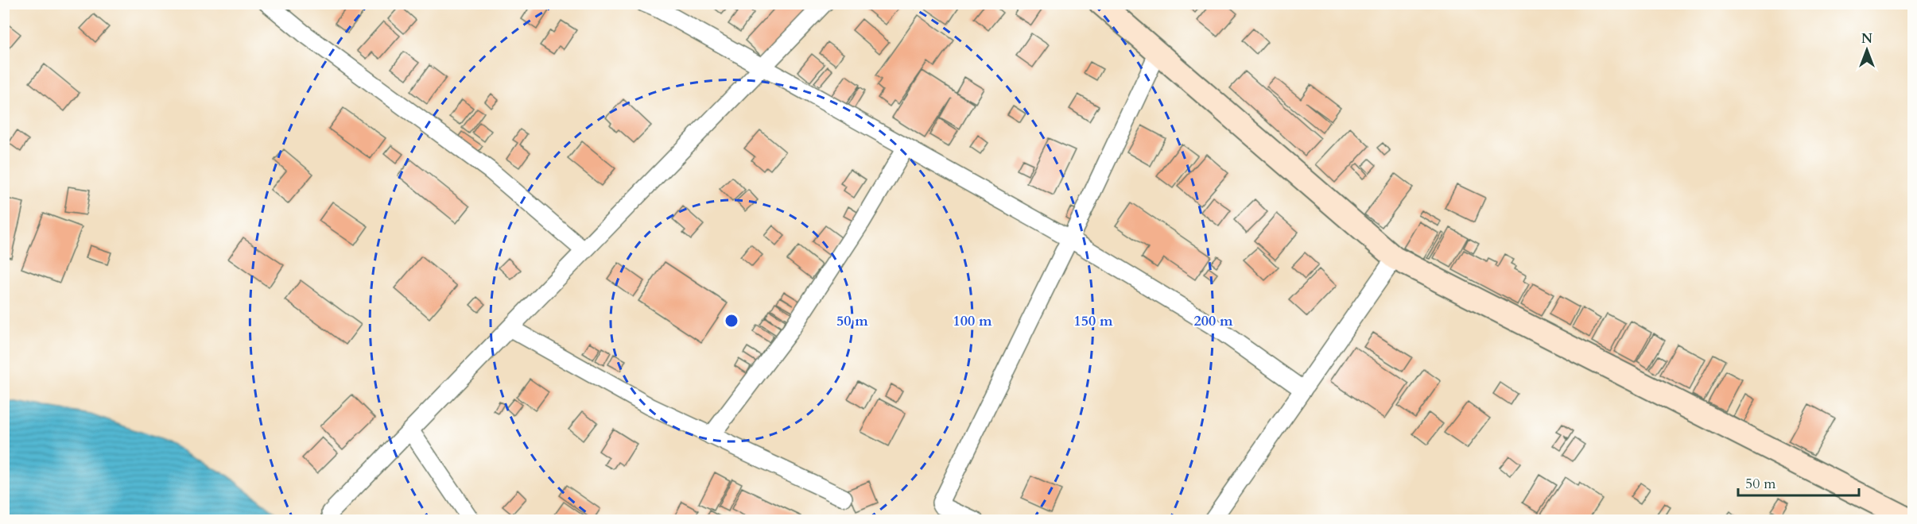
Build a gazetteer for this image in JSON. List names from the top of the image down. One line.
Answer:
{"scale_bar":"50 m","north":"top","rings":["50 m","100 m","150 m","200 m"]}
